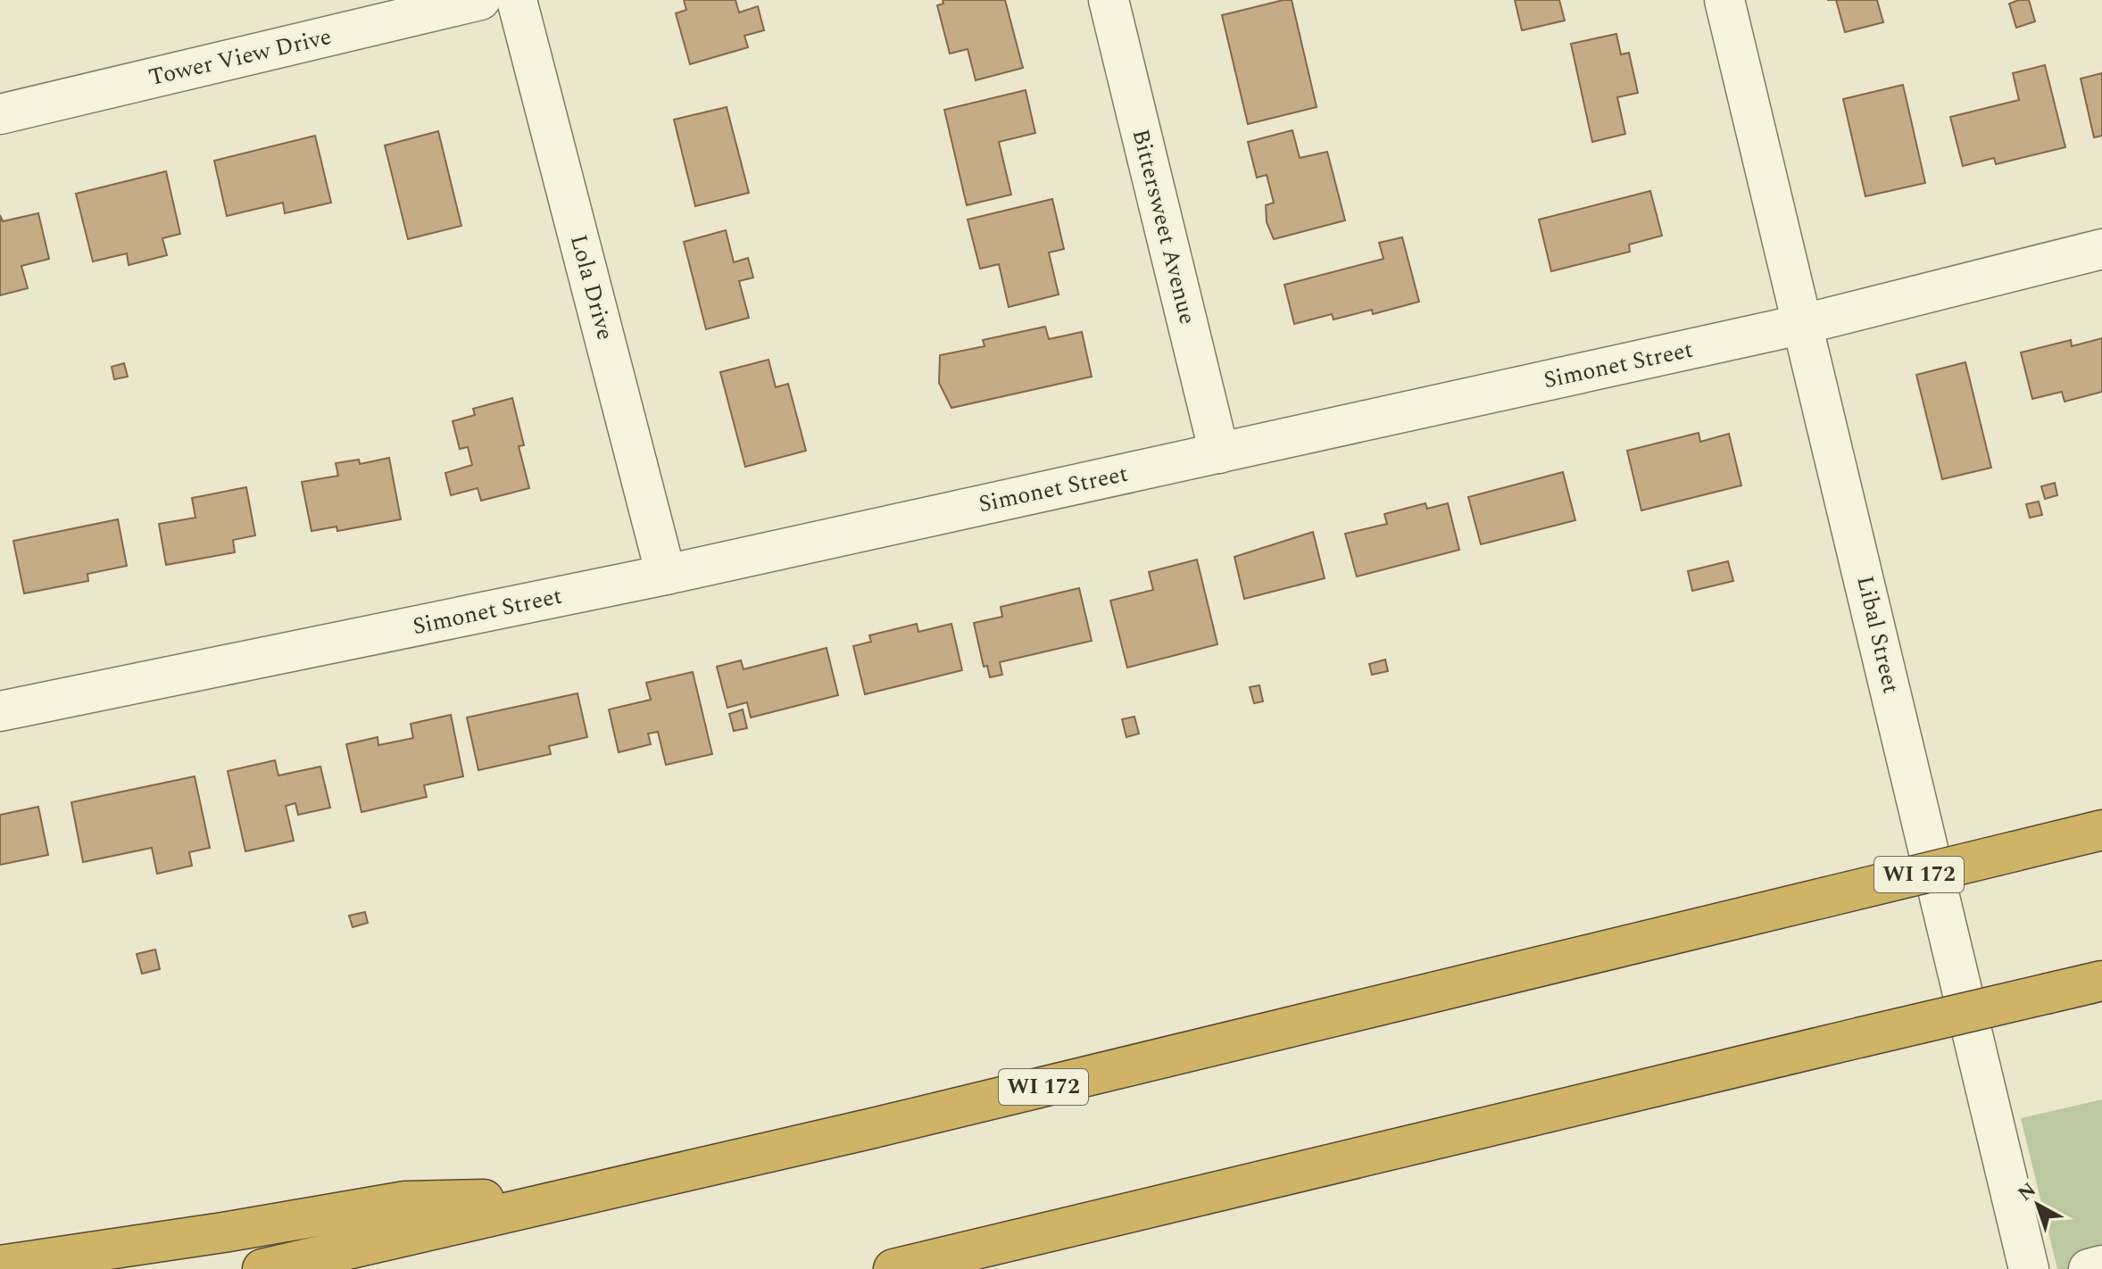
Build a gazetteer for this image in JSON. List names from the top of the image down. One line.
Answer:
{"streets":{"highway":["WI 172"],"street":["Tower View Drive","Bittersweet Avenue","Lola Drive","Simonet Street","Libal Street"]},"crossings":[["Bittersweet Avenue","Simonet Street"],["Lola Drive","Simonet Street"],["Simonet Street","Libal Street"]],"north":"top left"}
